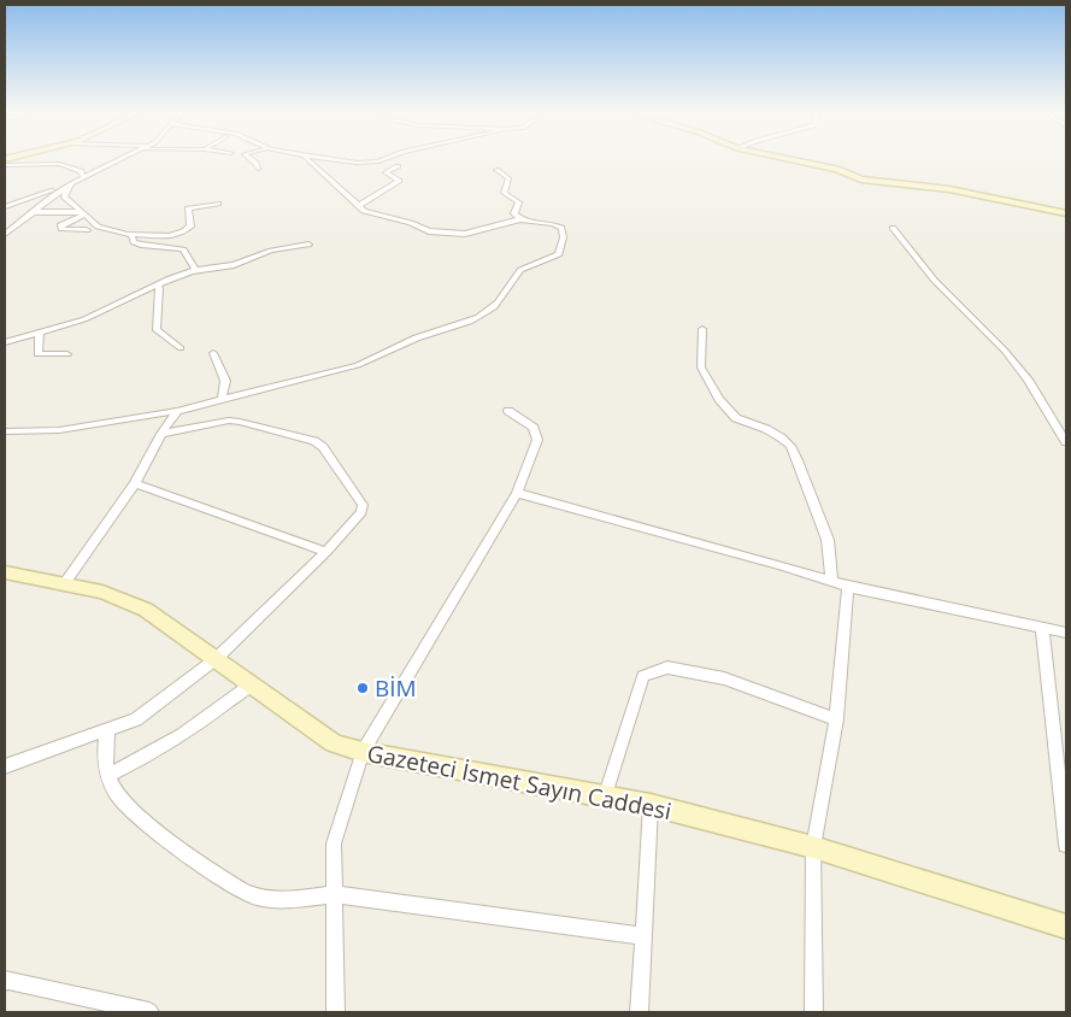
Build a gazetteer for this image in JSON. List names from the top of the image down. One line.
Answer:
{"streets":{"street":["Gazeteci İsmet Sayın Caddesi"]},"places":["BİM"]}
